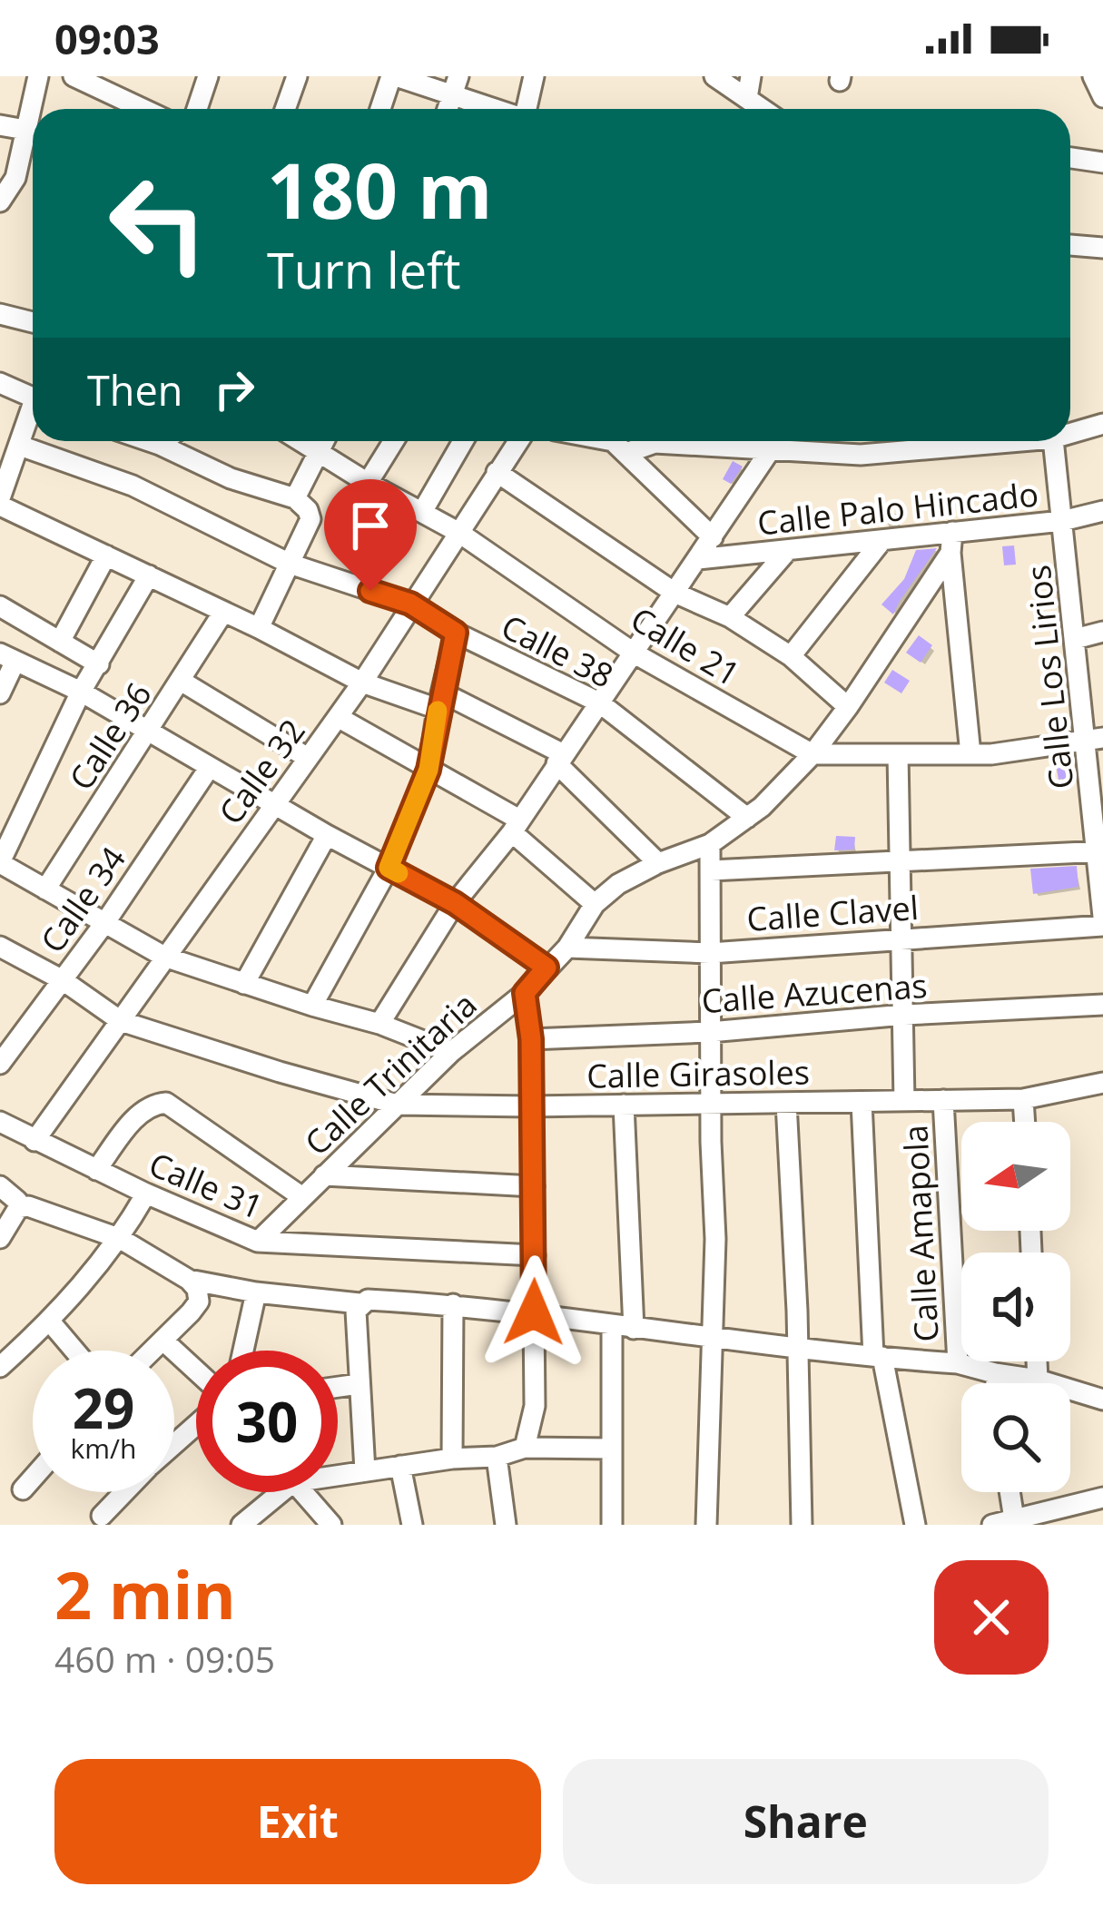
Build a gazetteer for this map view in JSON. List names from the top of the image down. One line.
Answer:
{"streets":{"street":["Calle Palo Hincado","Calle 21","Calle 38","Calle Los Lirios","Calle 36","Calle 32","Calle 34","Calle Clavel","Calle Azucenas","Calle Trinitaria","Calle Girasoles","Calle 31","Calle Amapola"]},"crossings":[["Calle Palo Hincado","Calle Los Lirios"],["Calle Palo Hincado","Calle Trinitaria"],["Calle 21","Calle Los Lirios"],["Calle 21","Calle 32"],["Calle 21","Calle Trinitaria"],["Calle 38","Calle 32"],["Calle 38","Calle Trinitaria"],["Calle 32","Calle Girasoles"],["Calle 32","Calle 31"],["Calle 34","Calle Girasoles"],["Calle Clavel","Calle Trinitaria"],["Calle Trinitaria","Calle Girasoles"],["Calle Trinitaria","Calle 31"],["Calle Girasoles","Calle Amapola"]],"north":"left","page":{"status":"09:03","turn":["180 m","Turn left"],"then":"Then","speed":"29 km/h","limit":"30","heading":["2 min","460 m · 09:05"],"buttons":["Exit","Share"]}}
